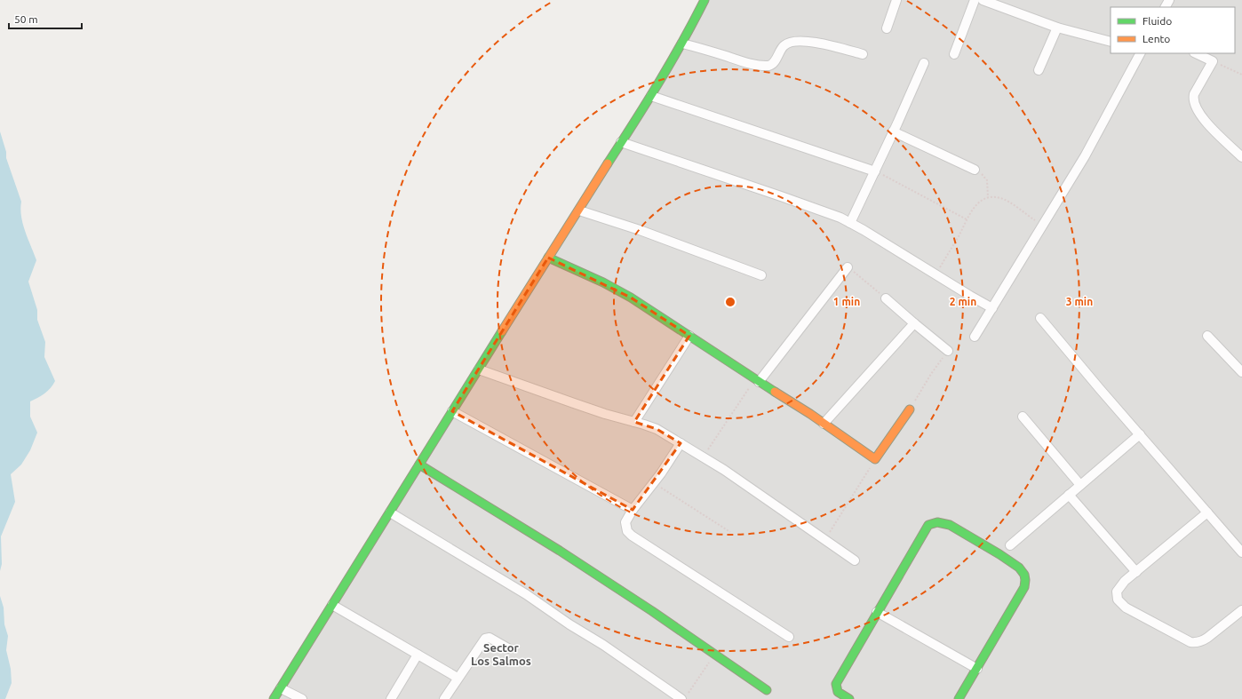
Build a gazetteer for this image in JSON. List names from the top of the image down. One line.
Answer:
{"districts":["Sector Los Salmos"],"legend":["Fluido","Lento"],"scale_bar":"50 m","rings":["1 min","2 min","3 min"]}
